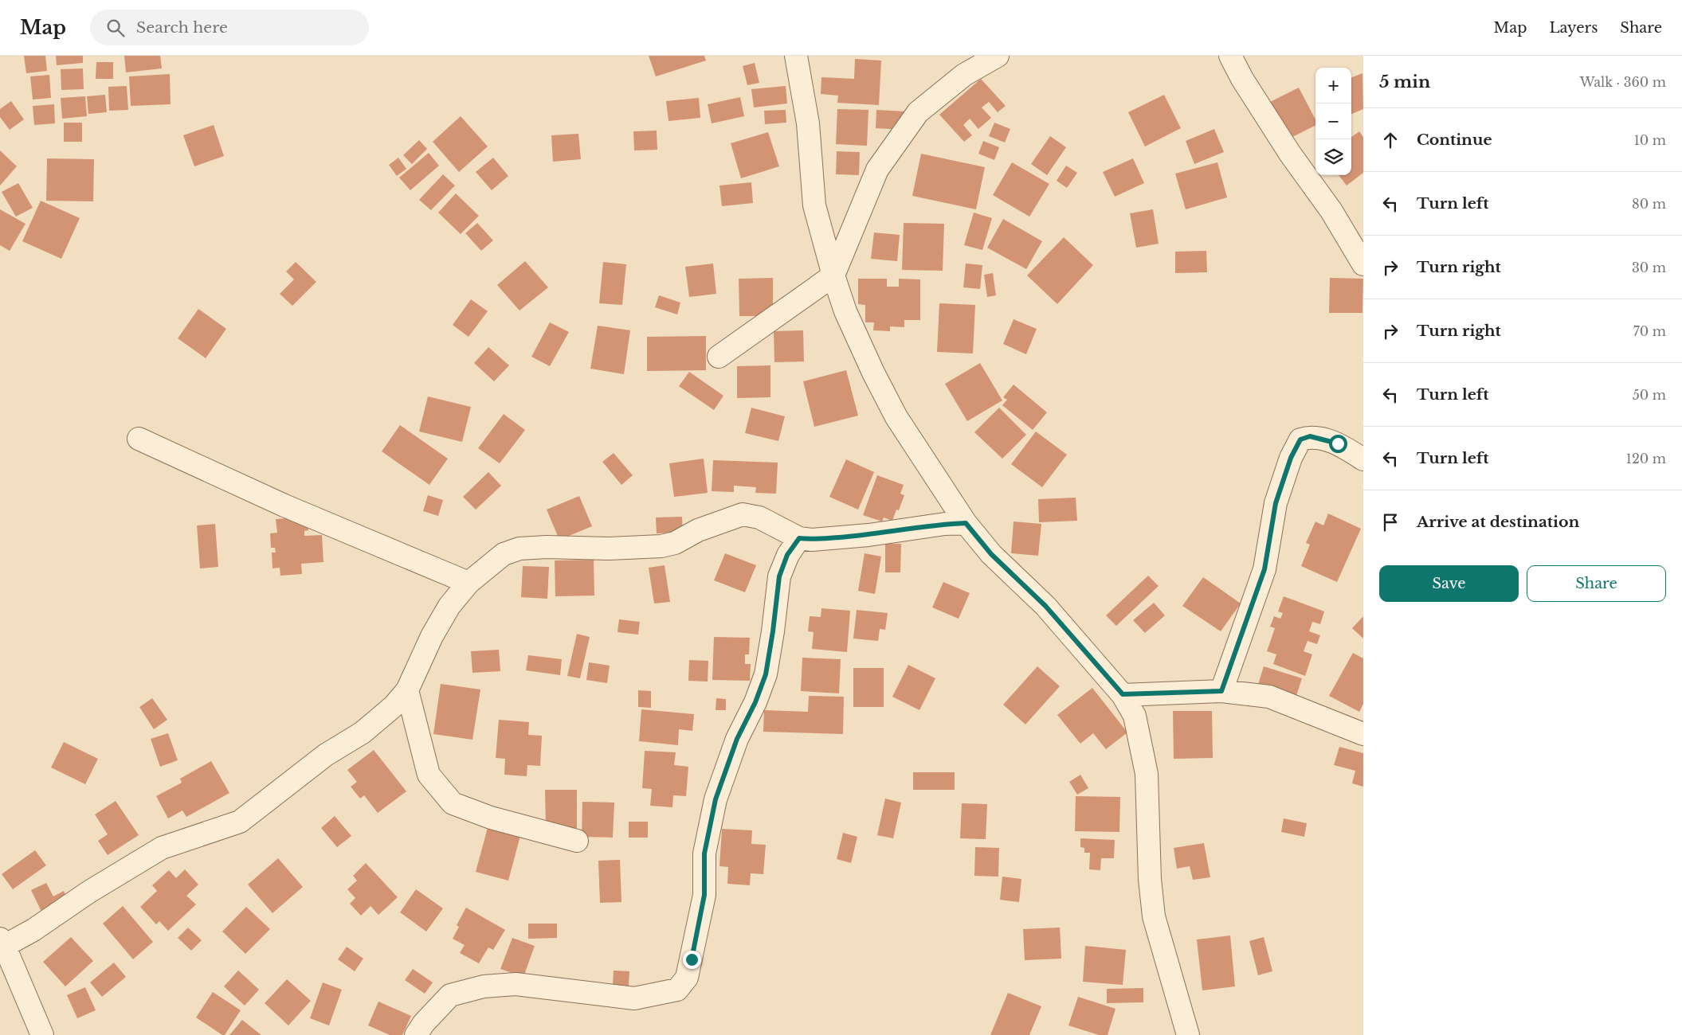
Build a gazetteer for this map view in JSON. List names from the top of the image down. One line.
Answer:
{"page":{"header":"Map","search":"Search here","nav":["Map","Layers","Share"],"heading":["5 min","Walk · 360 m"],"map_buttons":["+","−"],"list":[["Continue","10 m"],["Turn left","80 m"],["Turn right","30 m"],["Turn right","70 m"],["Turn left","50 m"],["Turn left","120 m"],"Arrive at destination"],"buttons":["Save","Share"]}}
